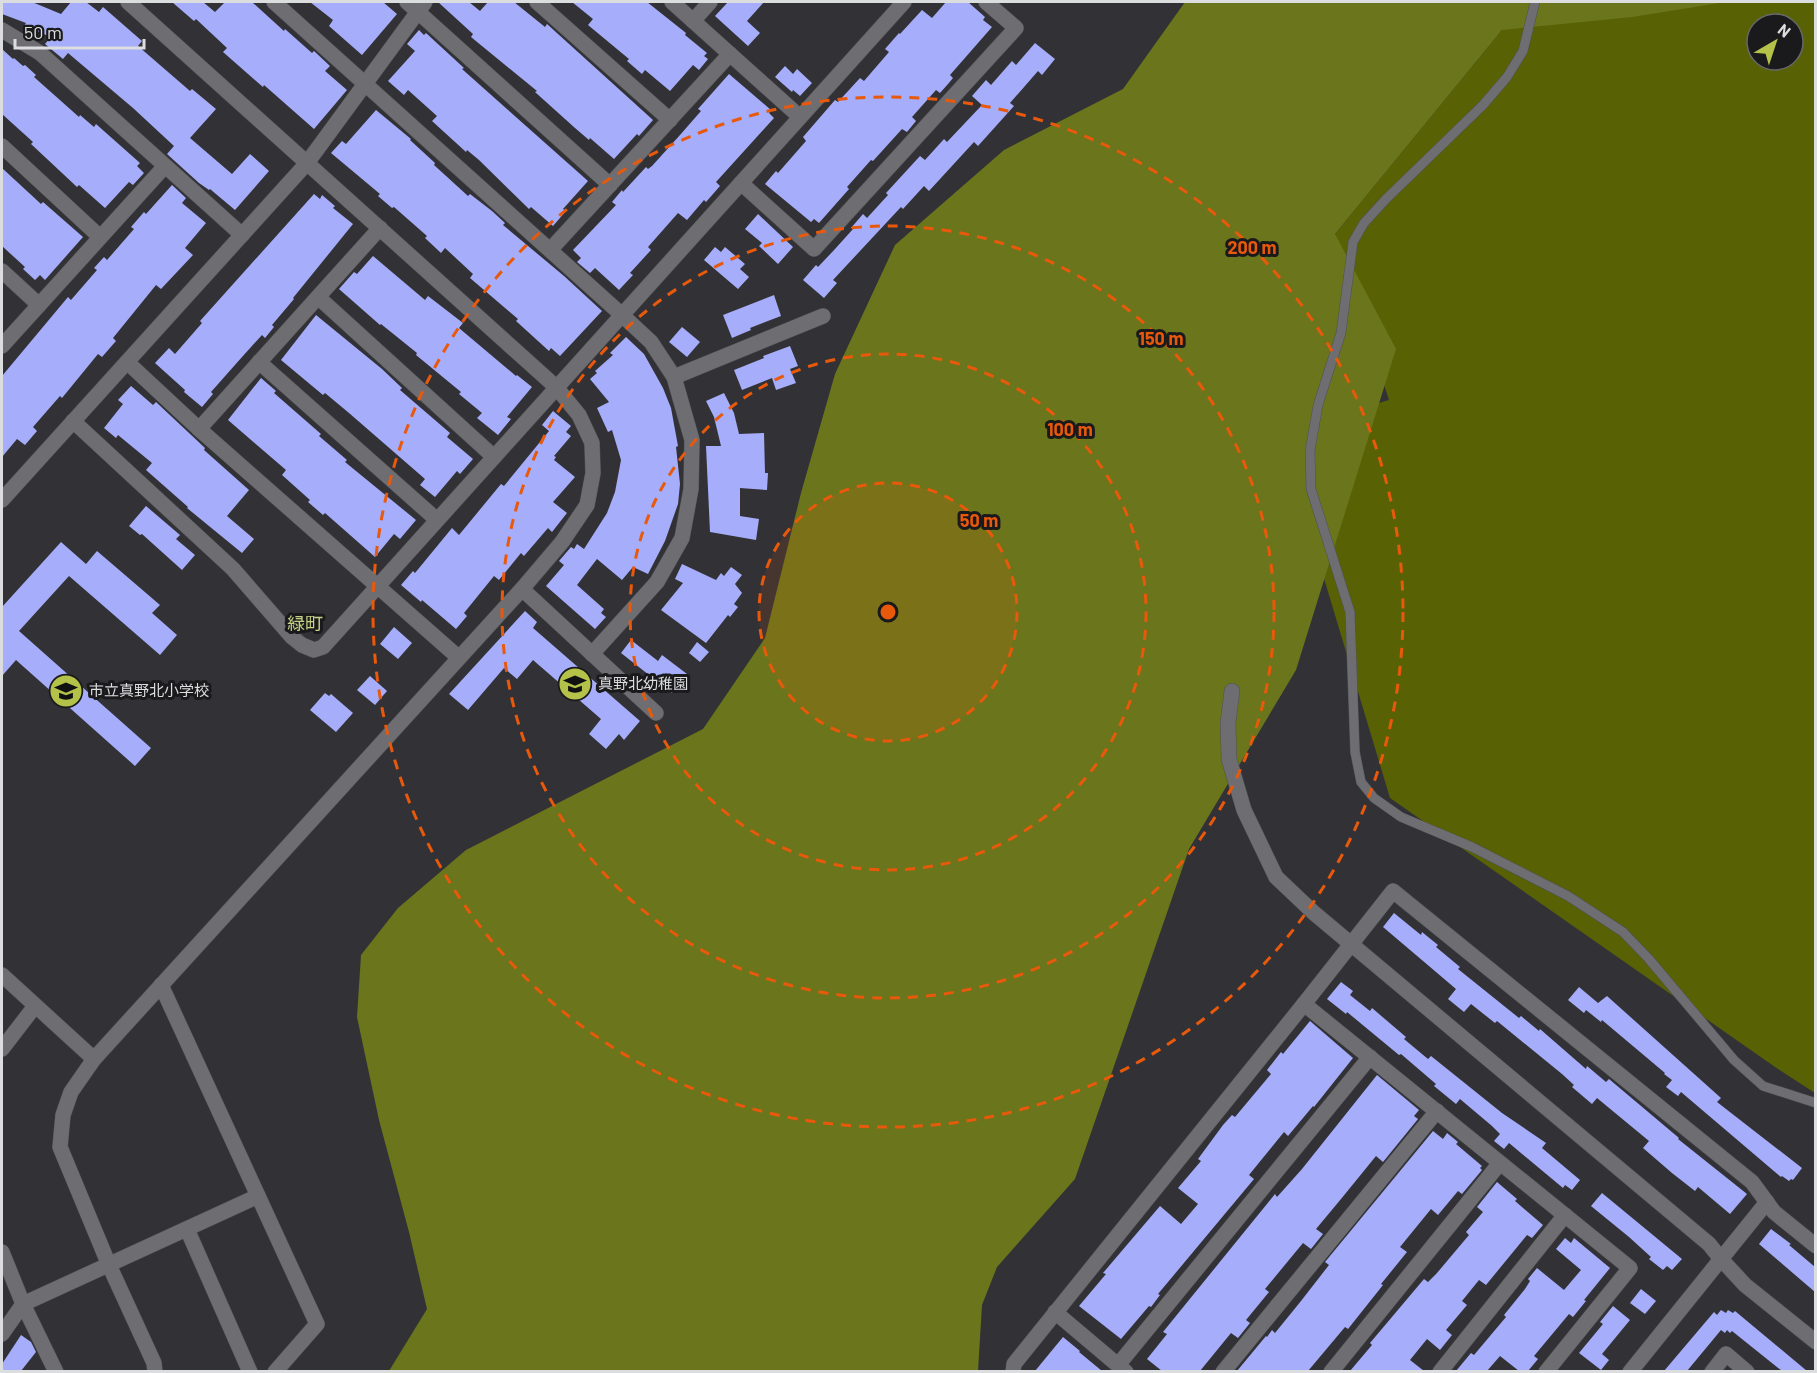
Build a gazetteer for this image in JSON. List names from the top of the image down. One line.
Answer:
{"districts":["緑町"],"places":{"school or university":["真野北幼稚園","市立真野北小学校"]},"scale_bar":"50 m","north":"top right","rings":["200 m","150 m","100 m","50 m"]}
